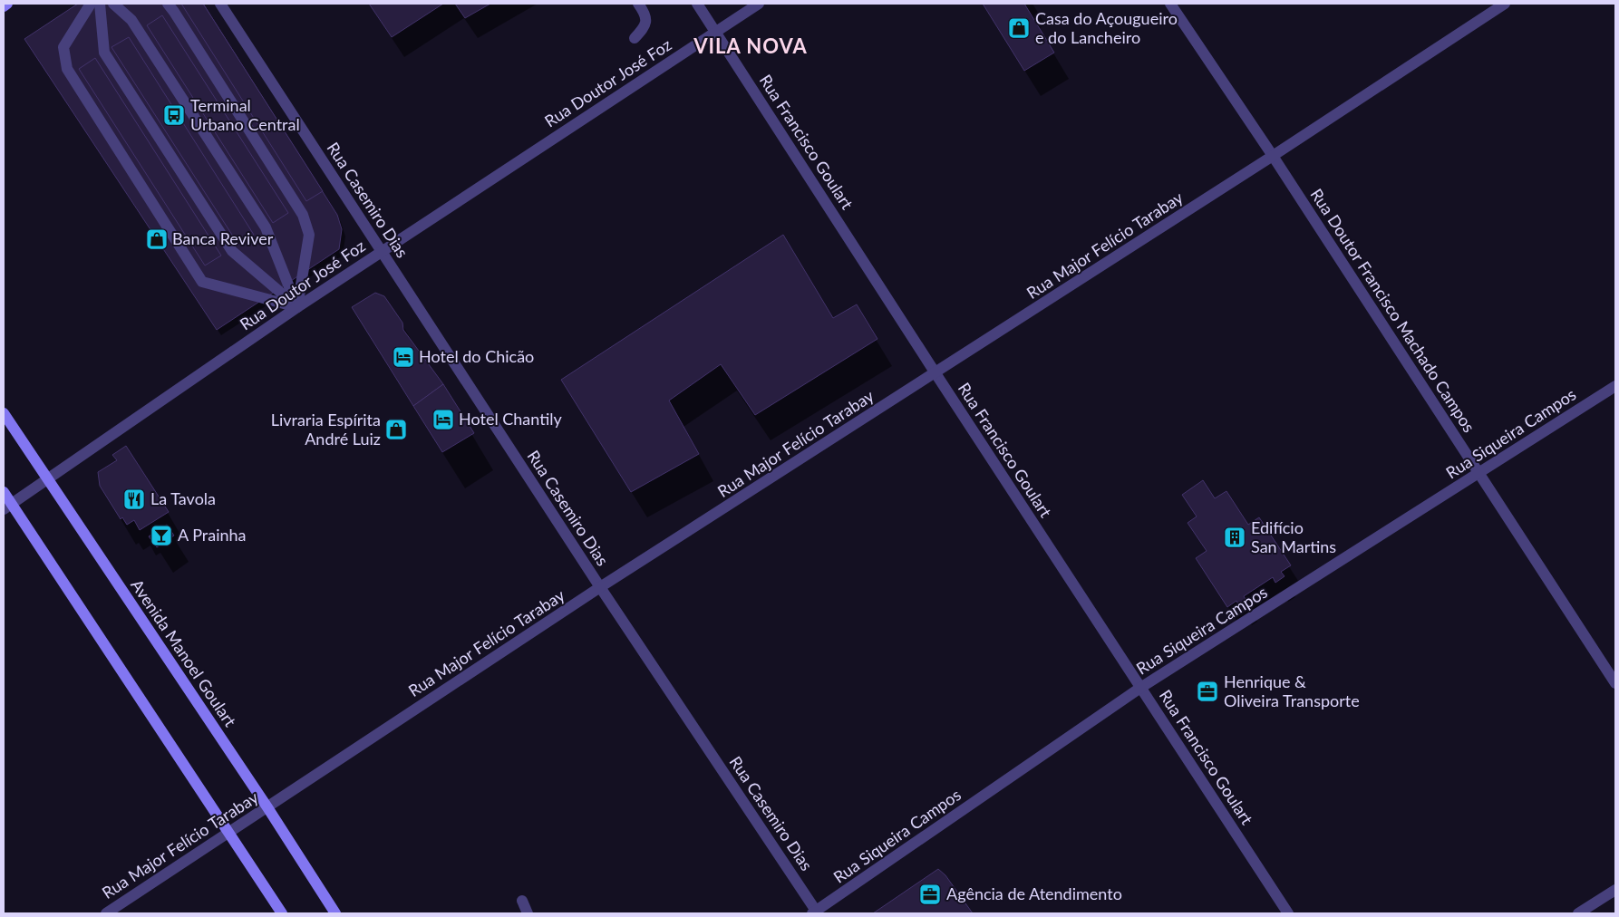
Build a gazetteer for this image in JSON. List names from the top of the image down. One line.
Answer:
{"streets":{"main road":["Avenida Manoel Goulart"],"street":["Rua Doutor José Foz","Rua Francisco Goulart","Rua Casemiro Dias","Rua Major Felício Tarabay","Rua Doutor Francisco Machado Campos","Rua Siqueira Campos"]},"crossings":[["Rua Doutor José Foz","Rua Francisco Goulart"],["Rua Doutor José Foz","Rua Casemiro Dias"],["Rua Doutor José Foz","Avenida Manoel Goulart"],["Rua Francisco Goulart","Rua Major Felício Tarabay"],["Rua Francisco Goulart","Rua Siqueira Campos"],["Rua Casemiro Dias","Rua Major Felício Tarabay"],["Rua Casemiro Dias","Rua Siqueira Campos"],["Rua Major Felício Tarabay","Rua Doutor Francisco Machado Campos"],["Rua Major Felício Tarabay","Avenida Manoel Goulart"],["Rua Doutor Francisco Machado Campos","Rua Siqueira Campos"]],"districts":["VILA NOVA"],"places":{"shop":["Casa do Açougueiro e do Lancheiro","Banca Reviver","Livraria Espírita André Luiz"],"bus stop":["Terminal Urbano Central"],"hotel":["Hotel do Chicão","Hotel Chantily"],"restaurant":["La Tavola"],"bar":["A Prainha"],"building":["Edifício San Martins"],"office":["Henrique & Oliveira Transporte","Agência de Atendimento"]}}
